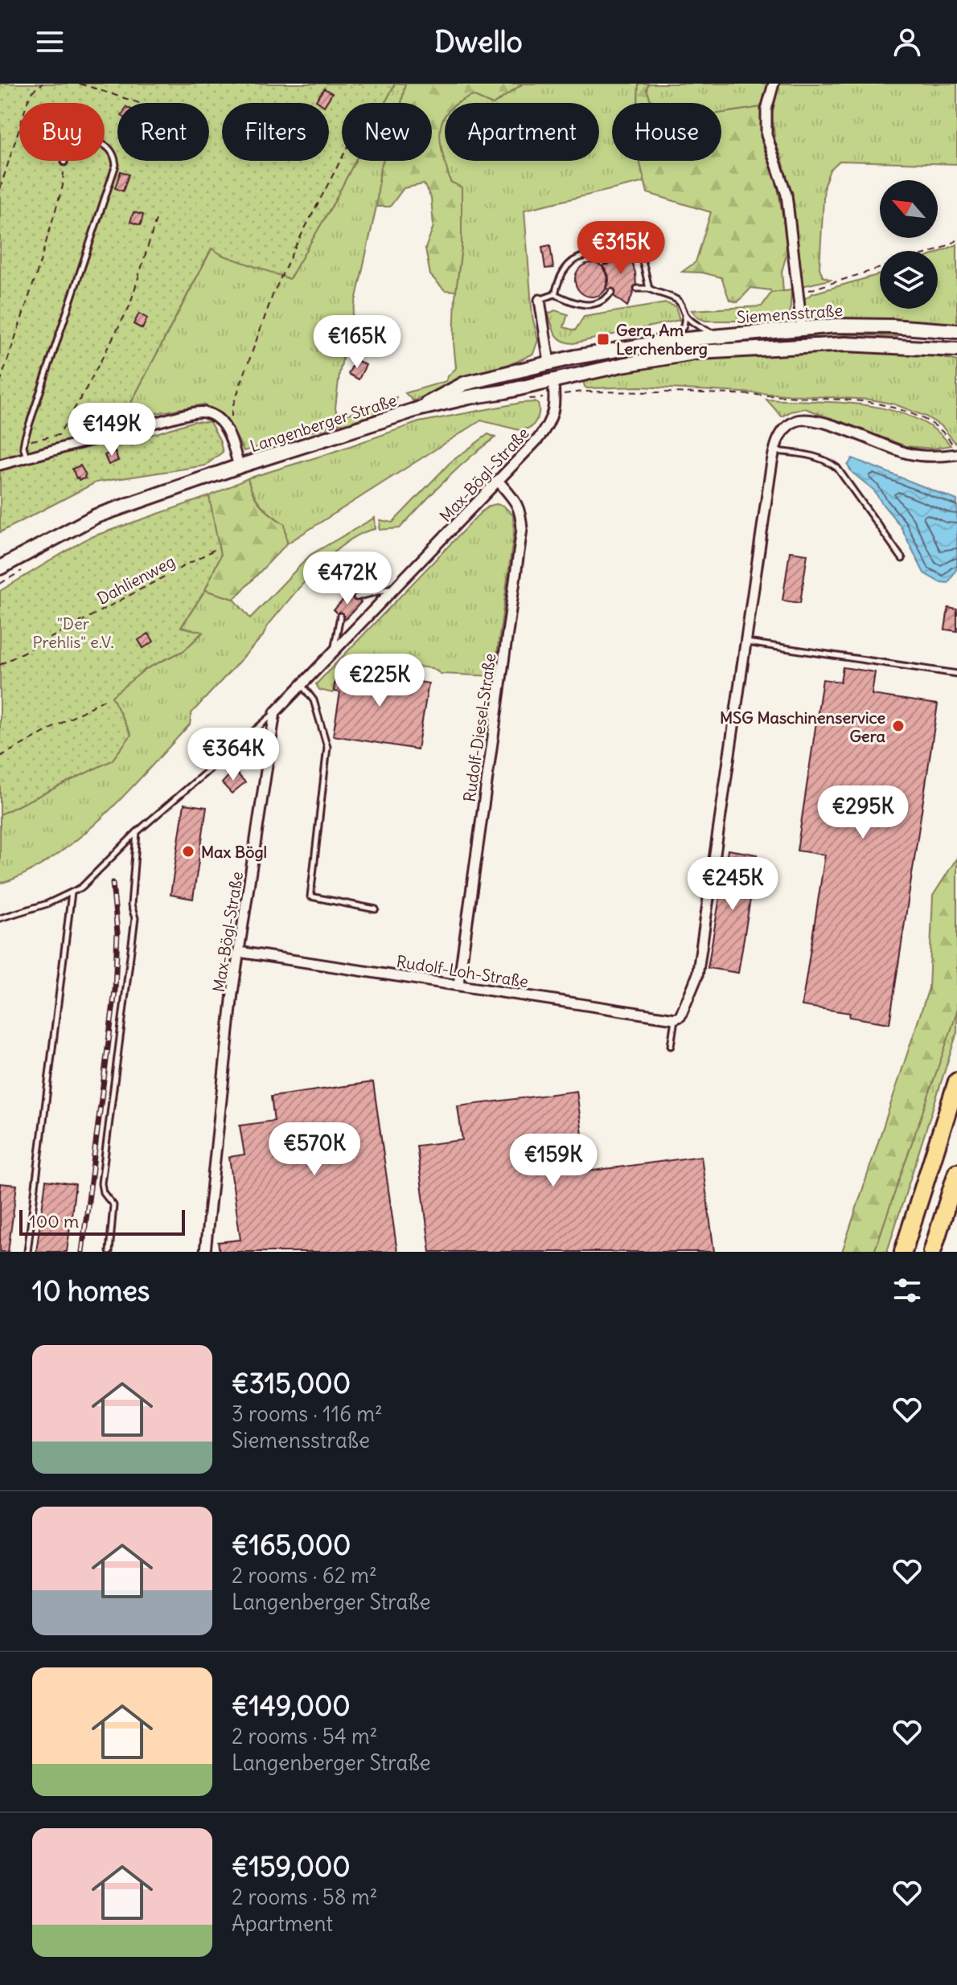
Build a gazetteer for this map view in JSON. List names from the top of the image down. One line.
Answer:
{"streets":{"main road":["Siemensstraße","Langenberger Straße"],"street":["Max-Bögl-Straße","Rudolf-Diesel-Straße","Rudolf-Loh-Straße"],"path":["Dahlienweg"]},"crossings":[["Siemensstraße","Langenberger Straße"],["Siemensstraße","Max-Bögl-Straße"],["Langenberger Straße","Max-Bögl-Straße"],["Max-Bögl-Straße","Rudolf-Diesel-Straße"],["Max-Bögl-Straße","Rudolf-Loh-Straße"],["Rudolf-Diesel-Straße","Rudolf-Loh-Straße"]],"parks":["\"Der Prehlis\" e.V."],"places":{"transit":["Gera, Am Lerchenberg"],"other":["MSG Maschinenservice Gera","Max Bögl"]},"scale_bar":"100 m","north":"top left","page":{"header":"Dwello","chip":["Buy","Rent","Filters","New","Apartment","House"],"price":["€315K","€165K","€149K","€472K","€225K","€364K","€295K","€245K","€570K","€159K"],"scale":"100 m","heading":"10 homes","list":[{"name":"€315,000","note":"3 rooms · 116 m² · Siemensstraße"},{"name":"€165,000","note":"2 rooms · 62 m² · Langenberger Straße"},{"name":"€149,000","note":"2 rooms · 54 m² · Langenberger Straße"},{"name":"€159,000","note":"2 rooms · 58 m² · Apartment"}]}}
